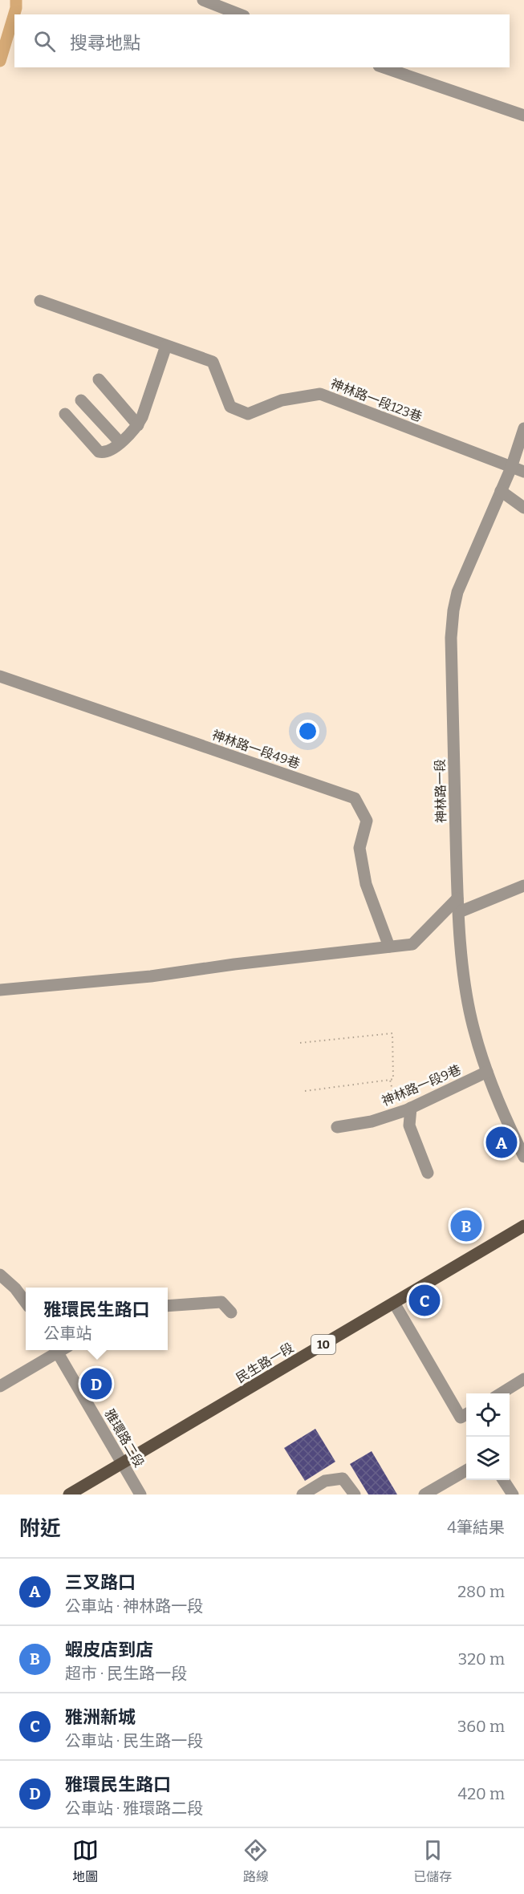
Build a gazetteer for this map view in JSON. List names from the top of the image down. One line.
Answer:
{"streets":{"main road":["10","民生路一段"],"street":["神林路一段123巷","神林路一段49巷","神林路一段","神林路一段9巷","雅環路二段"]},"crossings":[["神林路一段123巷","神林路一段"],["神林路一段","神林路一段9巷"],["民生路一段","雅環路二段"]],"page":{"search":"搜尋地點","pins":["A","B","C","D"],"popup":["雅環民生路口","公車站"],"heading":["附近","4筆結果"],"list":[{"mark":"A","name":"三叉路口","note":"公車站 · 神林路一段","value":"280 m"},{"mark":"B","name":"蝦皮店到店","note":"超市 · 民生路一段","value":"320 m"},{"mark":"C","name":"雅洲新城","note":"公車站 · 民生路一段","value":"360 m"},{"mark":"D","name":"雅環民生路口","note":"公車站 · 雅環路二段","value":"420 m"}],"nav":["地圖","路線","已儲存"]}}
